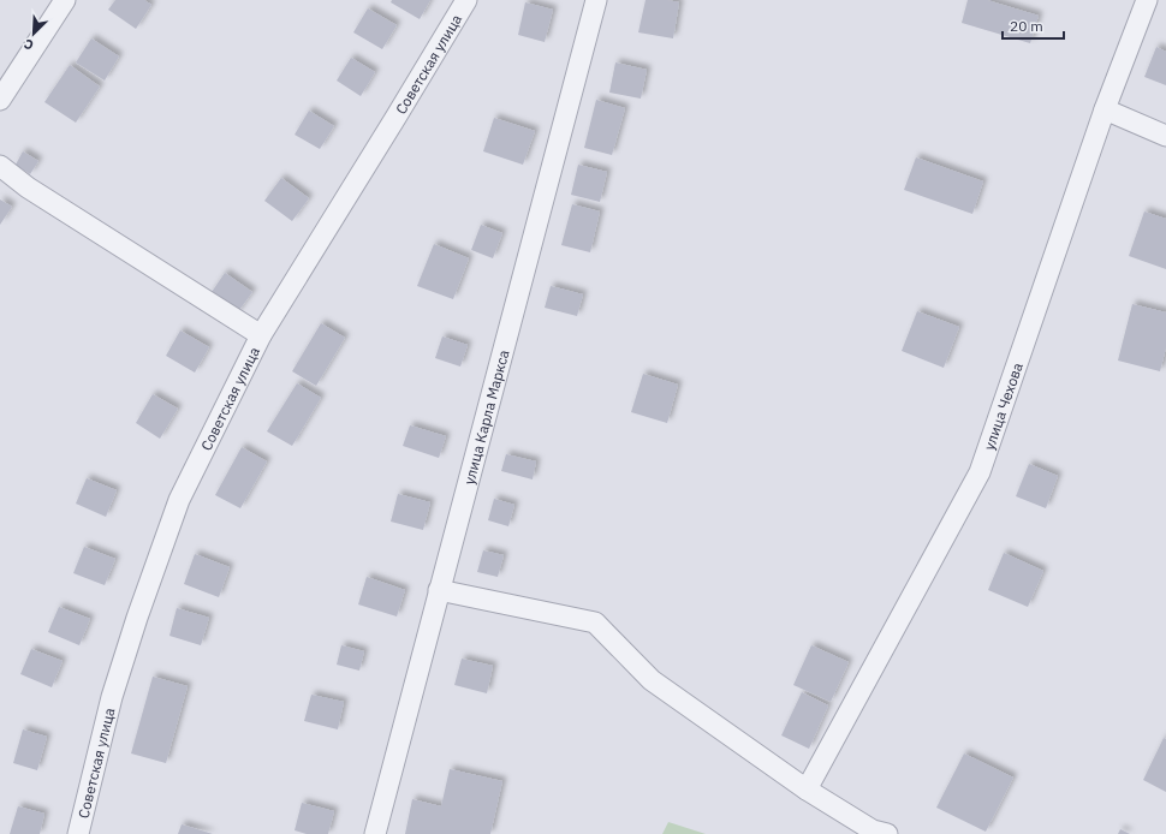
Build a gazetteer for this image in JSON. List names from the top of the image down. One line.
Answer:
{"streets":{"street":["Советская улица","улица Чехова","улица Карла Маркса"]},"scale_bar":"20 m","north":"bottom left"}
